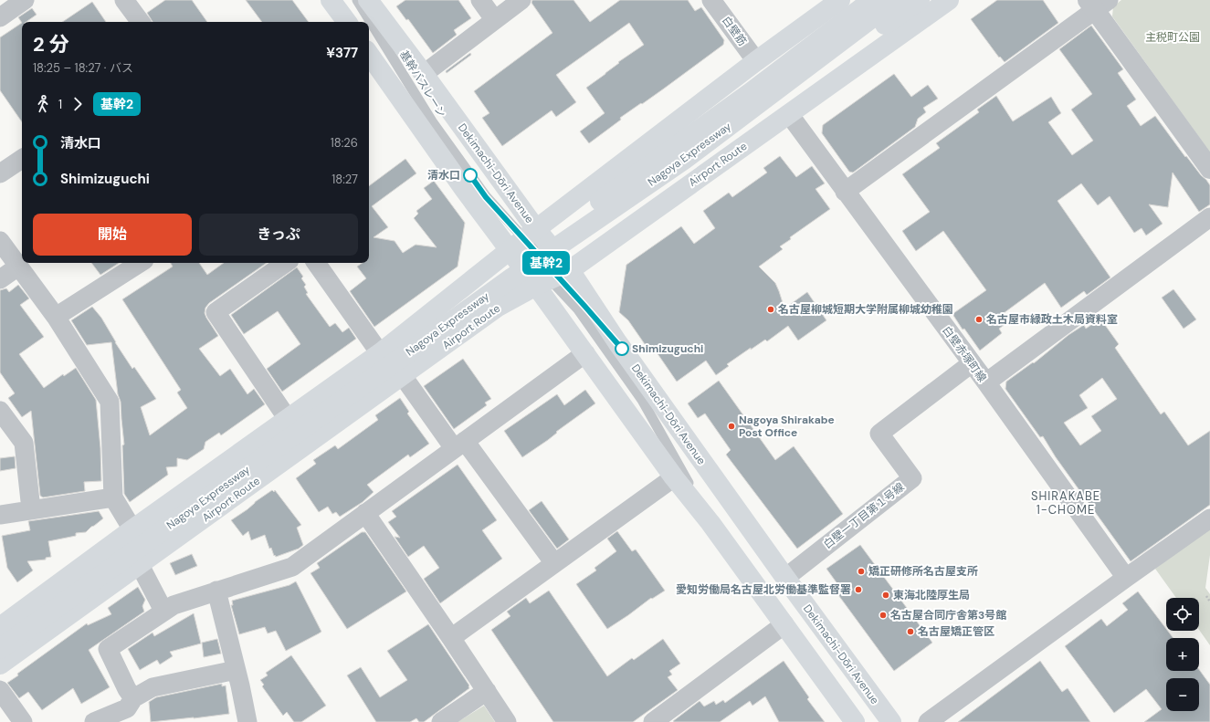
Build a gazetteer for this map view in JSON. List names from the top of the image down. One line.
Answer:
{"streets":{"main road":["Nagoya Expressway","Airport Route","Dekimachi-Dōri Avenue"],"street":["白壁筋","白壁赤塚町線","白壁一丁目第１号線"],"lane":["基幹バスレーン"]},"crossings":[["基幹バスレーン","Dekimachi-Dōri Avenue"],["Airport Route","Dekimachi-Dōri Avenue"],["Airport Route","白壁赤塚町線"],["Dekimachi-Dōri Avenue","白壁一丁目第１号線"],["白壁赤塚町線","白壁一丁目第１号線"]],"districts":["SHIRAKABE 1-CHOME"],"parks":["主税町公園"],"places":["清水口","名古屋柳城短期大学附属柳城幼稚園","名古屋市緑政土木局資料室","Shimizuguchi","Nagoya Shirakabe Post Office","矯正研修所名古屋支所","愛知労働局名古屋北労働基準監督署","東海北陸厚生局","名古屋合同庁舎第3号館","名古屋矯正管区"],"lines":["bus line 基幹2"],"page":{"on_map":"基幹2","heading":["2 分","18:25 – 18:27 · バス","¥377"],"legs":["1","基幹2"],"list":[{"name":"清水口","value":"18:26"},{"name":"Shimizuguchi","value":"18:27"}],"buttons":["開始","きっぷ"],"map_buttons":["+","−"]}}
